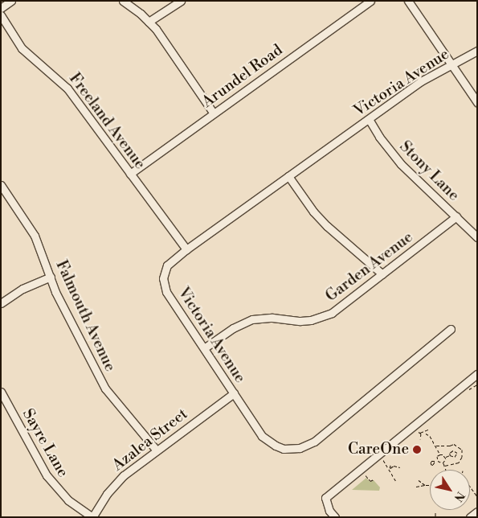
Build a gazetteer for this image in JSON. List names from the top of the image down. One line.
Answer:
{"streets":{"street":["Arundel Road","Victoria Avenue","Freeland Avenue","Stony Lane","Garden Avenue","Falmouth Avenue","Azalea Street","Sayre Lane"]},"crossings":[["Arundel Road","Freeland Avenue"],["Victoria Avenue","Freeland Avenue"],["Victoria Avenue","Stony Lane"],["Victoria Avenue","Garden Avenue"],["Victoria Avenue","Azalea Street"],["Stony Lane","Garden Avenue"],["Falmouth Avenue","Azalea Street"],["Azalea Street","Sayre Lane"]],"places":["CareOne"],"north":"bottom right"}
